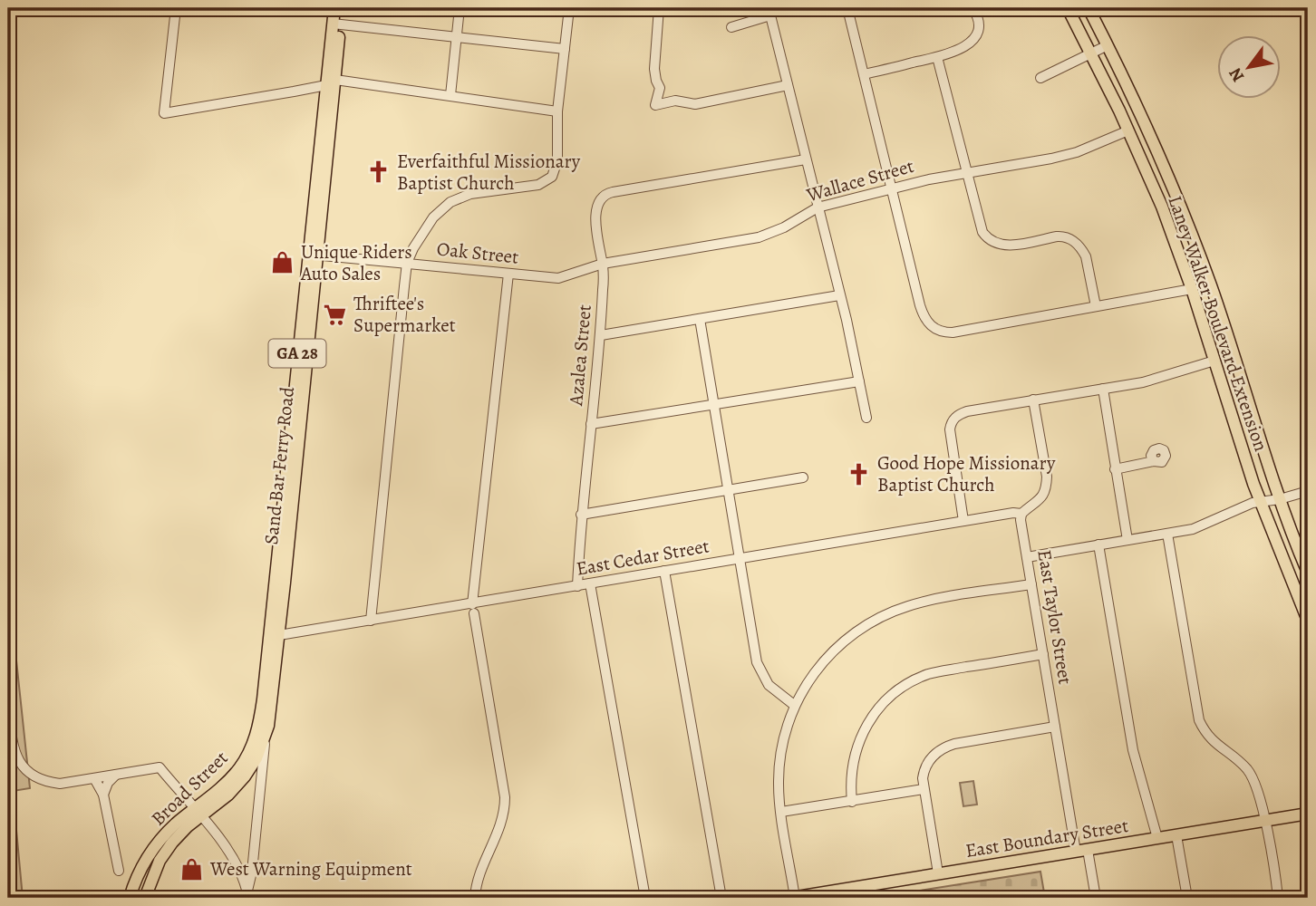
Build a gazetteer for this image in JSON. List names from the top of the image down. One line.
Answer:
{"streets":{"main road":["Laney Walker Boulevard Extension","GA 28","Sand Bar Ferry Road","Broad Street","East Boundary Street"],"street":["Wallace Street","Oak Street","Azalea Street","East Cedar Street","East Taylor Street"]},"crossings":[["Wallace Street","Oak Street"],["Wallace Street","Laney Walker Boulevard Extension"],["Wallace Street","Azalea Street"],["Oak Street","Azalea Street"],["Oak Street","Sand Bar Ferry Road"],["Azalea Street","East Cedar Street"],["Sand Bar Ferry Road","East Cedar Street"],["Sand Bar Ferry Road","Broad Street"],["East Cedar Street","East Taylor Street"],["East Taylor Street","East Boundary Street"]],"places":{"church":["Everfaithful Missionary Baptist Church","Good Hope Missionary Baptist Church"],"shop":["Unique Riders Auto Sales","West Warning Equipment"],"supermarket":["Thriftee's Supermarket"]},"north":"bottom left"}
